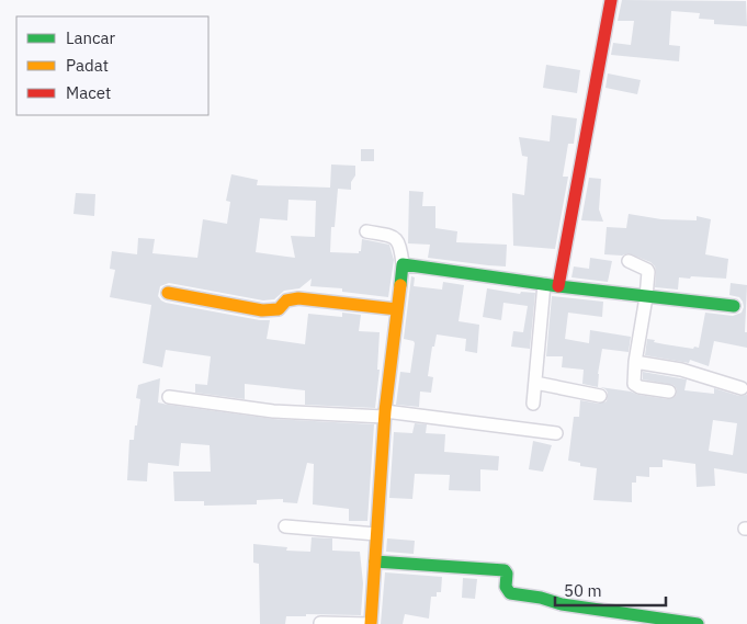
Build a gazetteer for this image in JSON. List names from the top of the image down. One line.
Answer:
{"legend":["Lancar","Padat","Macet"],"scale_bar":"50 m"}
